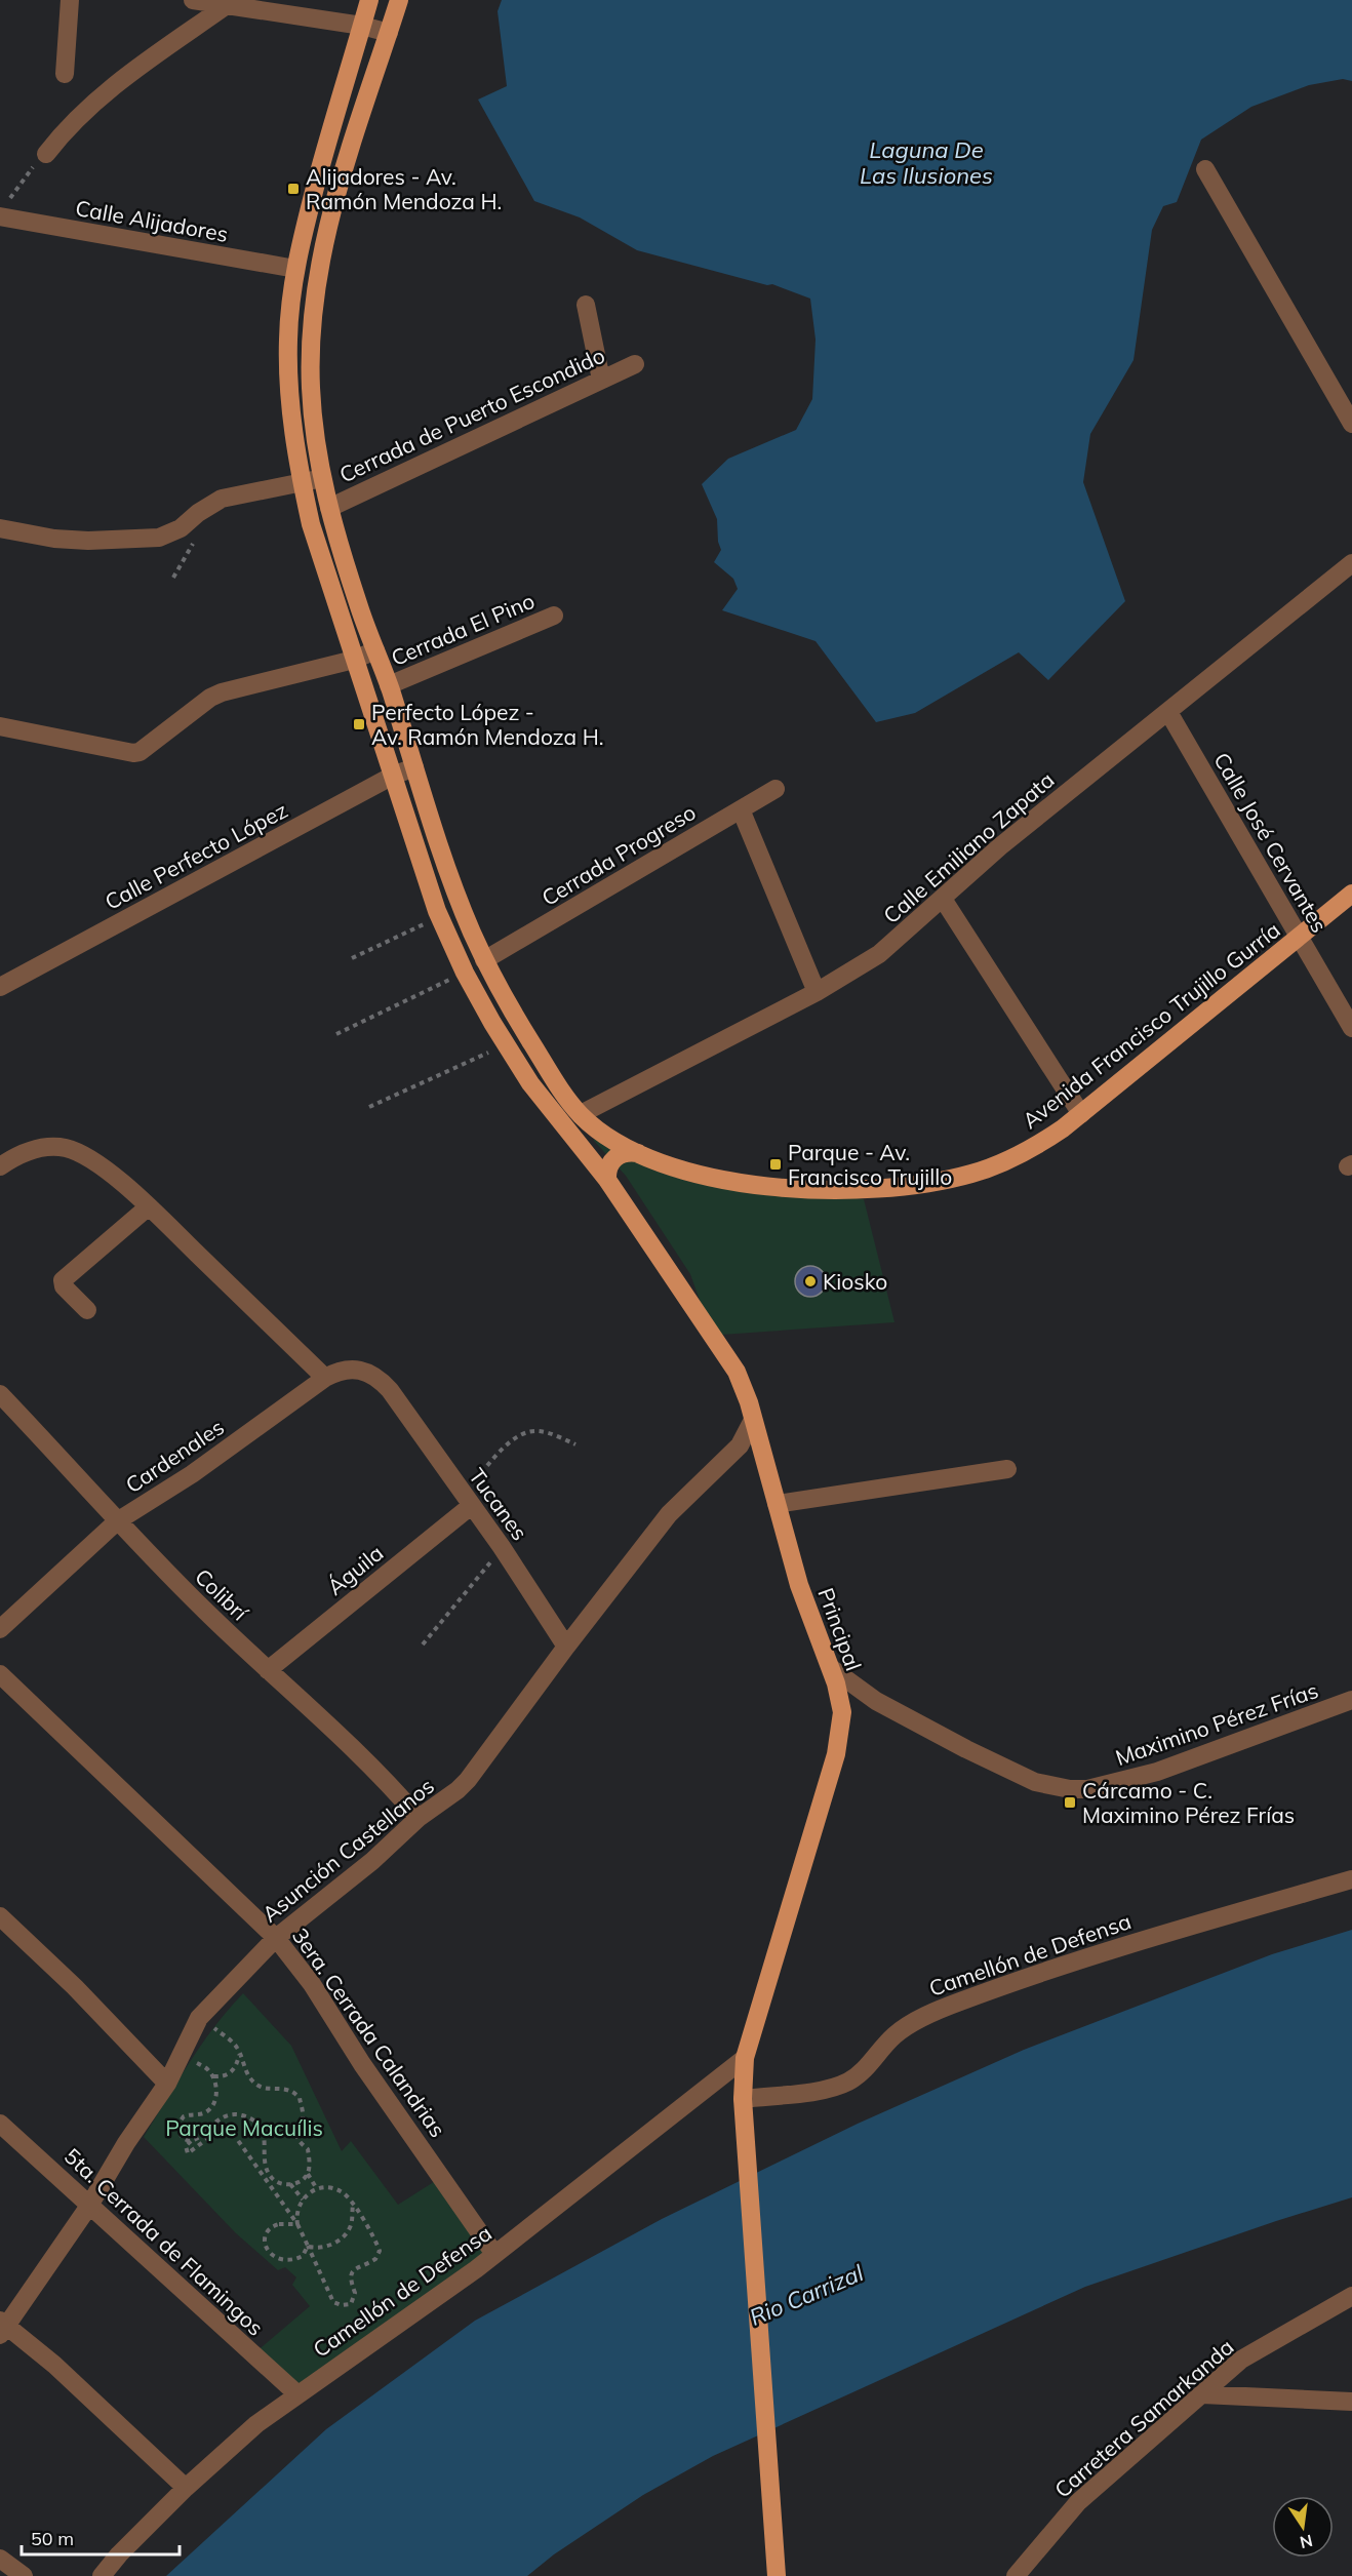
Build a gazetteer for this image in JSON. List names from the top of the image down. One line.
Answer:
{"streets":{"main road":["Avenida Francisco Trujillo Gurría","Principal"],"street":["Calle Alijadores","Cerrada de Puerto Escondido","Cerrada El Pino","Calle José Cervantes","Calle Emiliano Zapata","Cerrada Progreso","Calle Perfecto López","Cardenales","Tucanes","Águila","Colibrí","Maximino Pérez Frías","Asunción Castellanos","Camellón de Defensa","3era. Cerrada Calandrias","5ta. Cerrada de Flamingos","Carretera Samarkanda"]},"crossings":[["Calle Alijadores","Principal"],["Cerrada de Puerto Escondido","Avenida Francisco Trujillo Gurría"],["Cerrada El Pino","Avenida Francisco Trujillo Gurría"],["Calle José Cervantes","Calle Emiliano Zapata"],["Calle José Cervantes","Avenida Francisco Trujillo Gurría"],["Calle Emiliano Zapata","Avenida Francisco Trujillo Gurría"],["Cerrada Progreso","Avenida Francisco Trujillo Gurría"],["Calle Perfecto López","Avenida Francisco Trujillo Gurría"],["Calle Perfecto López","Principal"],["Cardenales","Tucanes"],["Cardenales","Colibrí"],["Tucanes","Águila"],["Tucanes","Asunción Castellanos"],["Águila","Colibrí"],["Colibrí","Asunción Castellanos"],["Principal","Maximino Pérez Frías"],["Principal","Asunción Castellanos"],["Principal","Camellón de Defensa"],["Asunción Castellanos","3era. Cerrada Calandrias"],["Asunción Castellanos","5ta. Cerrada de Flamingos"],["Camellón de Defensa","3era. Cerrada Calandrias"],["Camellón de Defensa","5ta. Cerrada de Flamingos"]],"water":["Laguna De Las Ilusiones","Rio Carrizal"],"parks":["Parque Macuílis"],"places":{"transit":["Alijadores - Av. Ramón Mendoza H.","Perfecto López - Av. Ramón Mendoza H.","Parque - Av. Francisco Trujillo","Cárcamo - C. Maximino Pérez Frías"],"other":["Kiosko"]},"scale_bar":"50 m","north":"bottom"}
